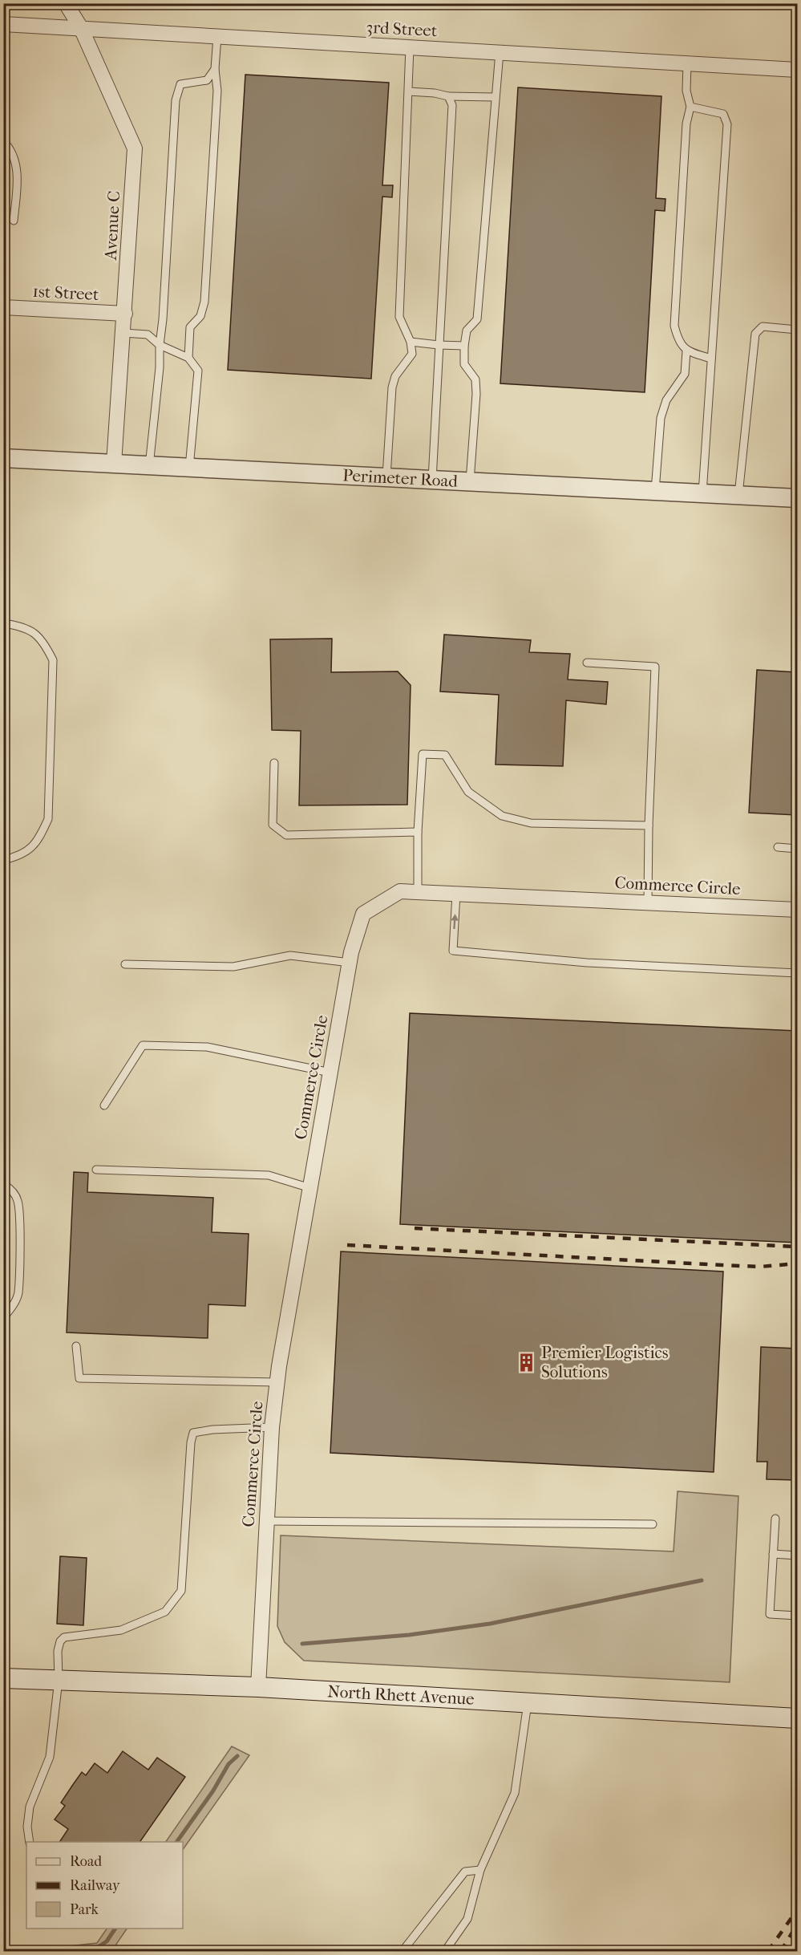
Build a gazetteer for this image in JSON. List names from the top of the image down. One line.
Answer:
{"streets":{"main road":["North Rhett Avenue"],"street":["3rd Street","Avenue C","1st Street","Perimeter Road","Commerce Circle"]},"crossings":[["3rd Street","Avenue C"],["Avenue C","1st Street"],["Avenue C","Perimeter Road"],["Commerce Circle","North Rhett Avenue"]],"places":{"building":["Premier Logistics Solutions"]},"legend":["Road","Railway","Park"]}
